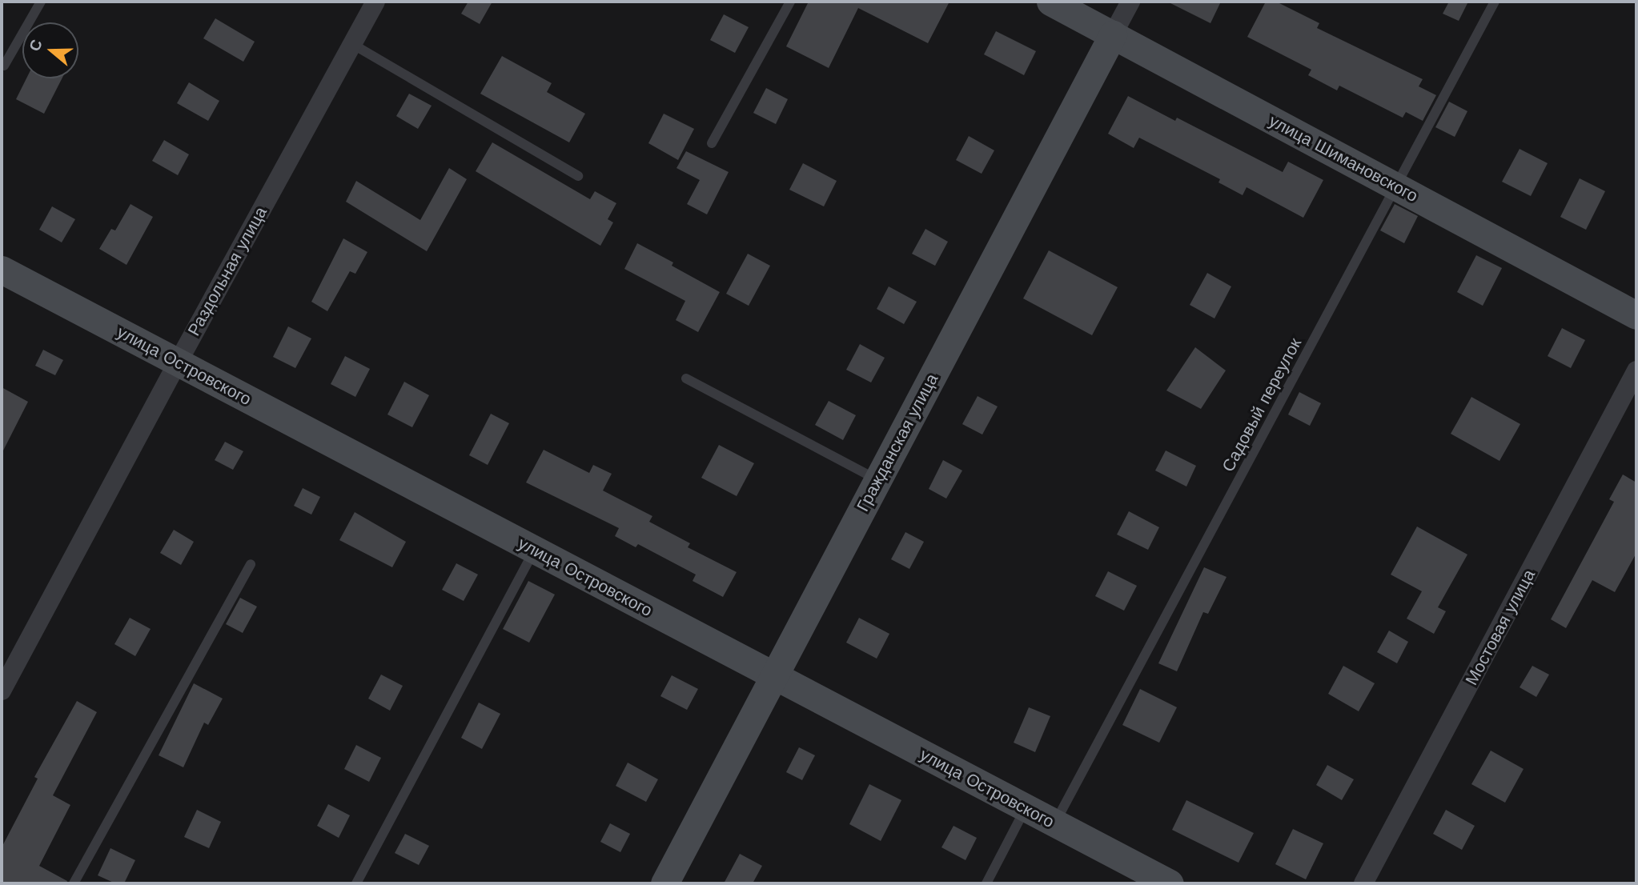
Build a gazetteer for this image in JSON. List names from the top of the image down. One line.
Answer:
{"streets":{"street":["улица Шимановского","Раздольная улица","улица Островского","Гражданская улица","Мостовая улица"],"lane":["Садовый переулок"]},"crossings":[["улица Шимановского","Садовый переулок"],["улица Шимановского","Гражданская улица"],["Раздольная улица","улица Островского"],["улица Островского","Садовый переулок"],["улица Островского","Гражданская улица"]],"north":"left"}
